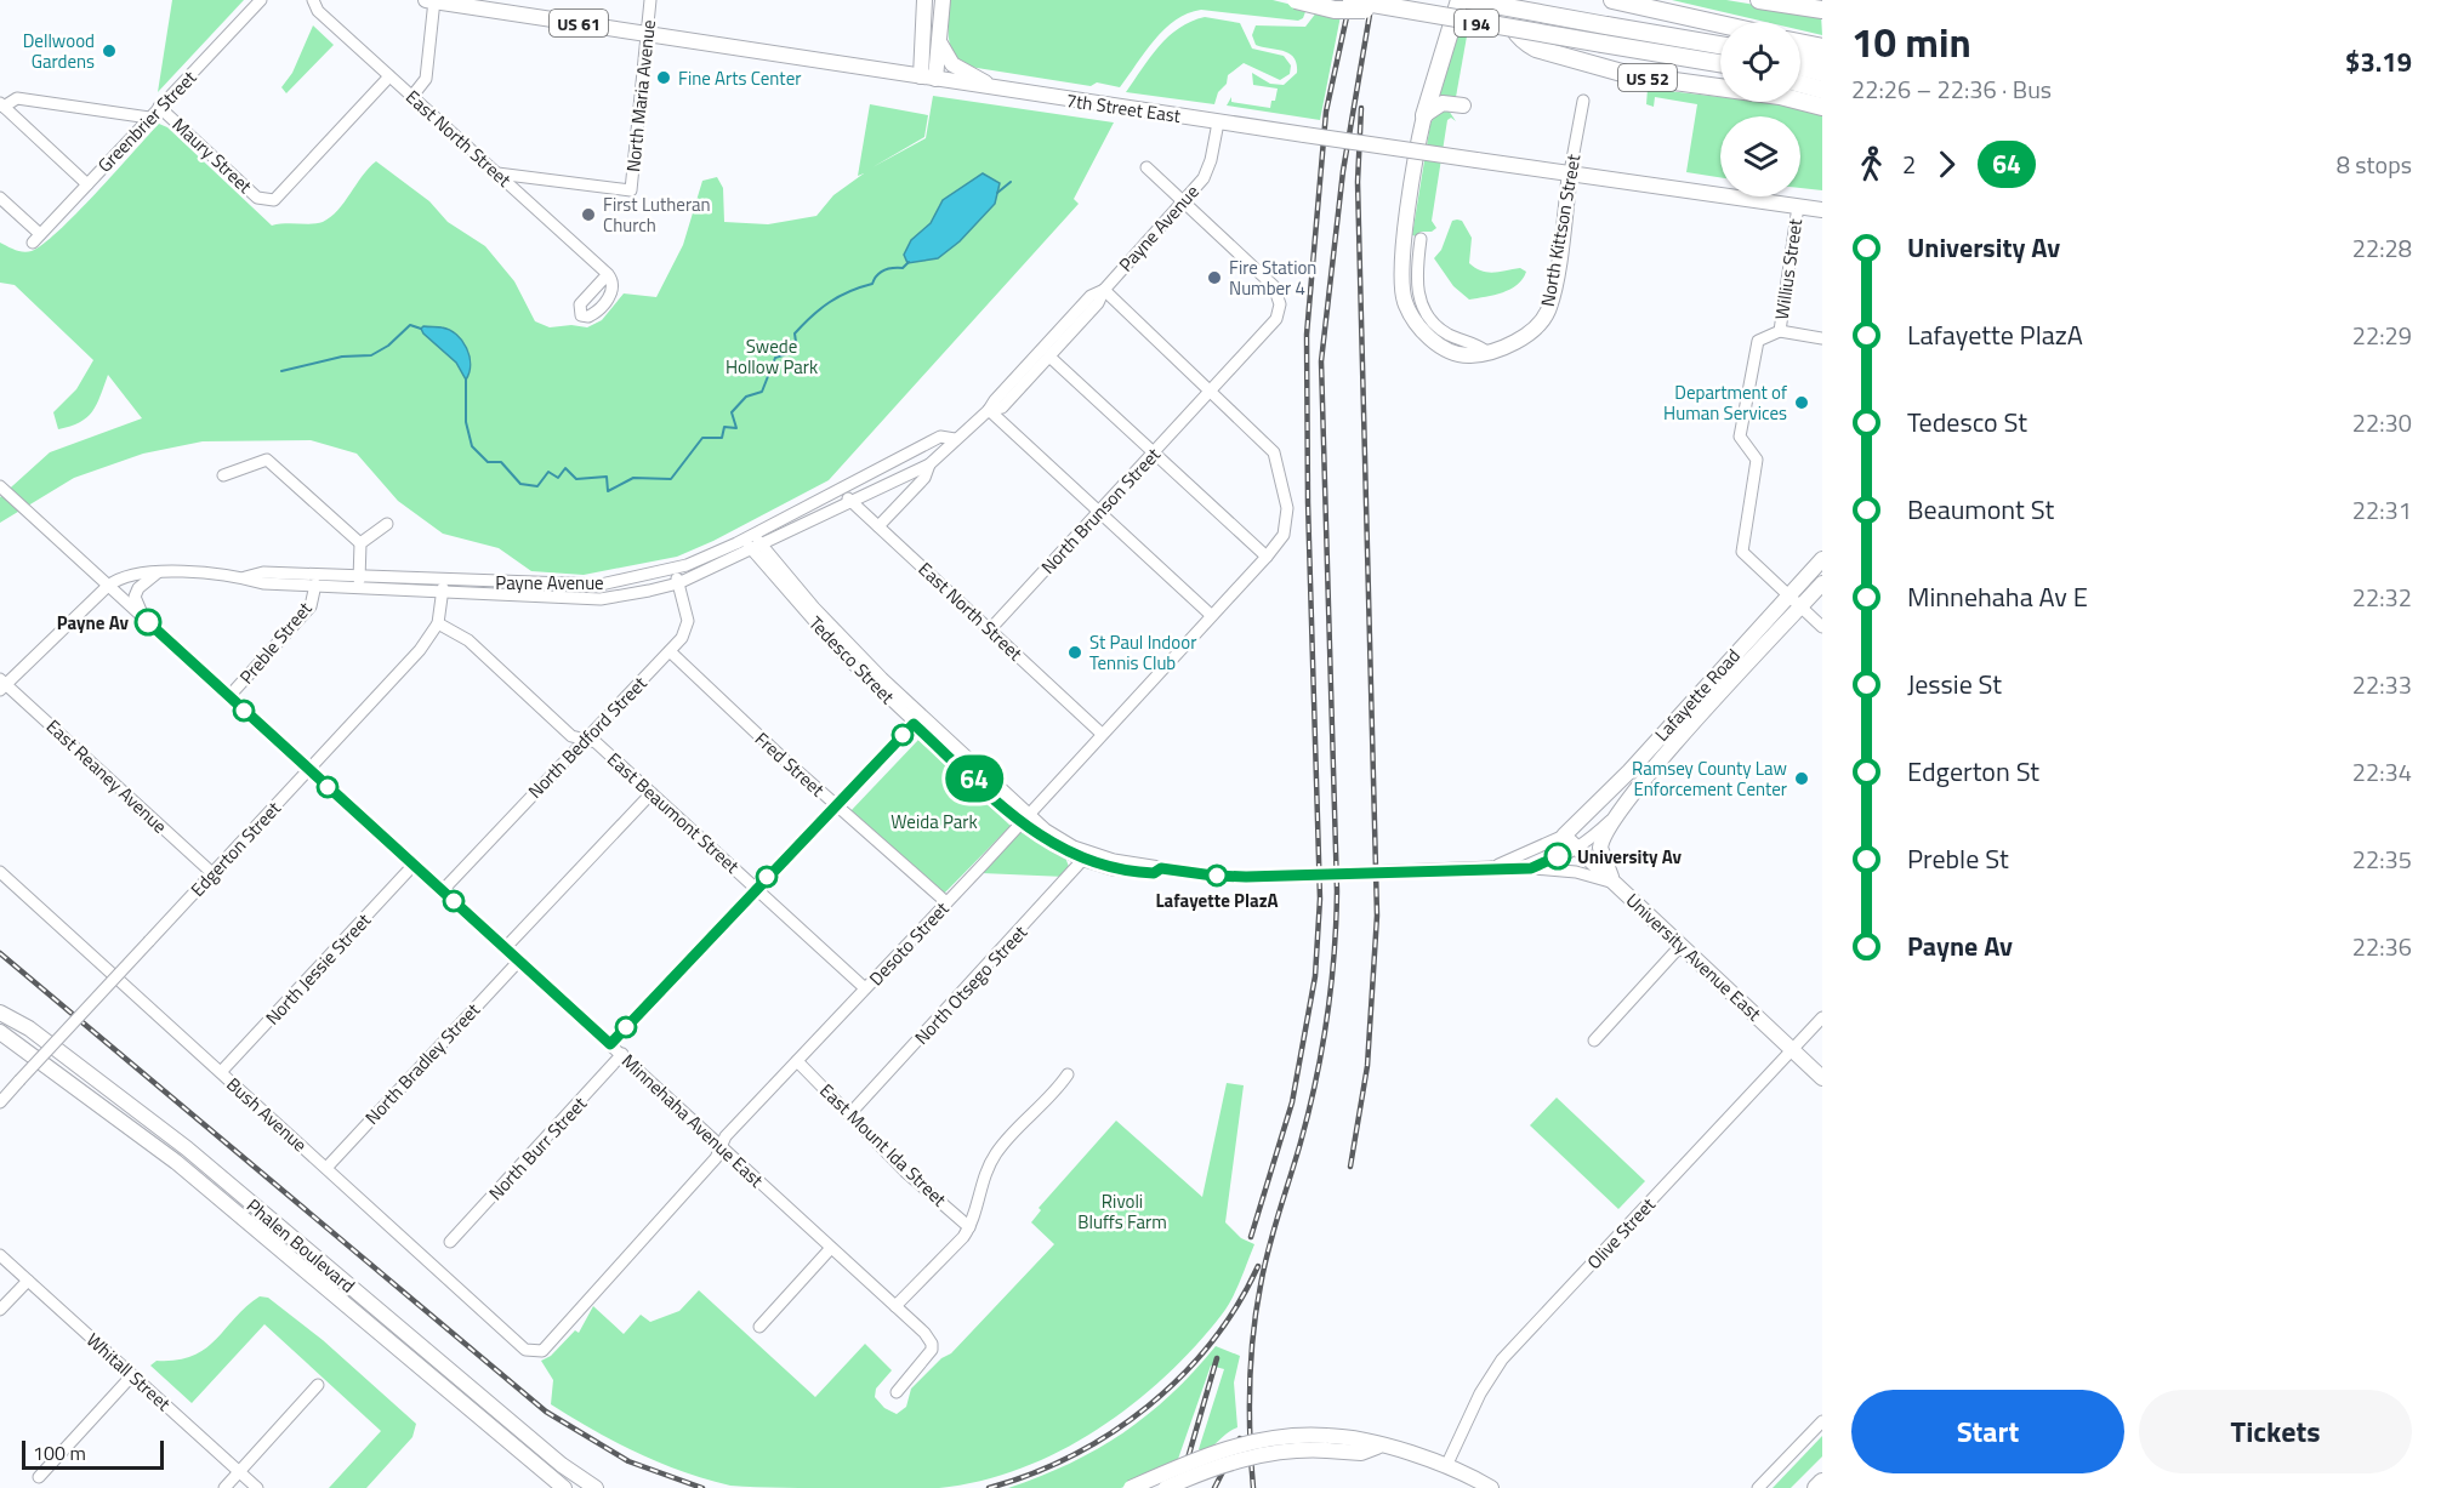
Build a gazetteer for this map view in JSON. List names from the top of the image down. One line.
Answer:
{"streets":{"highway":["I 94","US 52"],"main road":["US 61","7th Street East","North Kittson Street","Lafayette Road","University Avenue East","Phalen Boulevard"],"street":["North Maria Avenue","Greenbrier Street","East North Street","Maury Street","Payne Avenue","Willius Street","North Brunson Street","Preble Street","Tedesco Street","North Bedford Street","Fred Street","East Reaney Avenue","East Beaumont Street","Edgerton Street","Desoto Street","North Jessie Street","North Otsego Street","North Bradley Street","Bush Avenue","Minnehaha Avenue East","East Mount Ida Street","North Burr Street","Olive Street","Whitall Street"]},"crossings":[["North Maria Avenue","7th Street East"],["North Maria Avenue","East North Street"],["7th Street East","Payne Avenue"],["7th Street East","North Kittson Street"],["7th Street East","Willius Street"],["Greenbrier Street","Maury Street"],["East North Street","Maury Street"],["East North Street","Payne Avenue"],["East North Street","North Brunson Street"],["East North Street","Desoto Street"],["Payne Avenue","North Brunson Street"],["Payne Avenue","Preble Street"],["Payne Avenue","Tedesco Street"],["Payne Avenue","North Bedford Street"],["Payne Avenue","East Reaney Avenue"],["Payne Avenue","Edgerton Street"],["Payne Avenue","Minnehaha Avenue East"],["Willius Street","Lafayette Road"],["North Brunson Street","Desoto Street"],["Preble Street","Minnehaha Avenue East"],["Tedesco Street","Lafayette Road"],["Tedesco Street","Desoto Street"],["Lafayette Road","University Avenue East"],["Lafayette Road","North Otsego Street"],["North Bedford Street","Fred Street"],["North Bedford Street","East Beaumont Street"],["North Bedford Street","Minnehaha Avenue East"],["Fred Street","Desoto Street"],["East Reaney Avenue","Edgerton Street"],["East Beaumont Street","Edgerton Street"],["East Beaumont Street","Desoto Street"],["Edgerton Street","Minnehaha Avenue East"],["Desoto Street","Bush Avenue"],["Desoto Street","Minnehaha Avenue East"],["Desoto Street","East Mount Ida Street"],["University Avenue East","Olive Street"],["North Jessie Street","Bush Avenue"],["North Jessie Street","Minnehaha Avenue East"],["North Otsego Street","East Mount Ida Street"],["North Bradley Street","Bush Avenue"],["North Bradley Street","Minnehaha Avenue East"],["Minnehaha Avenue East","North Burr Street"]],"parks":["Swede Hollow Park","Weida Park","Rivoli Bluffs Farm"],"places":["Dellwood Gardens","Fine Arts Center","First Lutheran Church","Fire Station Number 4","Department of Human Services","Payne Av","St Paul Indoor Tennis Club","Ramsey County Law Enforcement Center","University Av","Lafayette PlazA"],"lines":["bus line 64"],"scale_bar":"100 m","page":{"on_map":"64","heading":["10 min","22:26 – 22:36 · Bus","$3.19"],"legs":["2","64","8 stops"],"list":[{"name":"University Av","value":"22:28"},{"name":"Lafayette PlazA","value":"22:29"},{"name":"Tedesco St","value":"22:30"},{"name":"Beaumont St","value":"22:31"},{"name":"Minnehaha Av E","value":"22:32"},{"name":"Jessie St","value":"22:33"},{"name":"Edgerton St","value":"22:34"},{"name":"Preble St","value":"22:35"},{"name":"Payne Av","value":"22:36"}],"buttons":["Start","Tickets"],"scale":"100 m"}}
